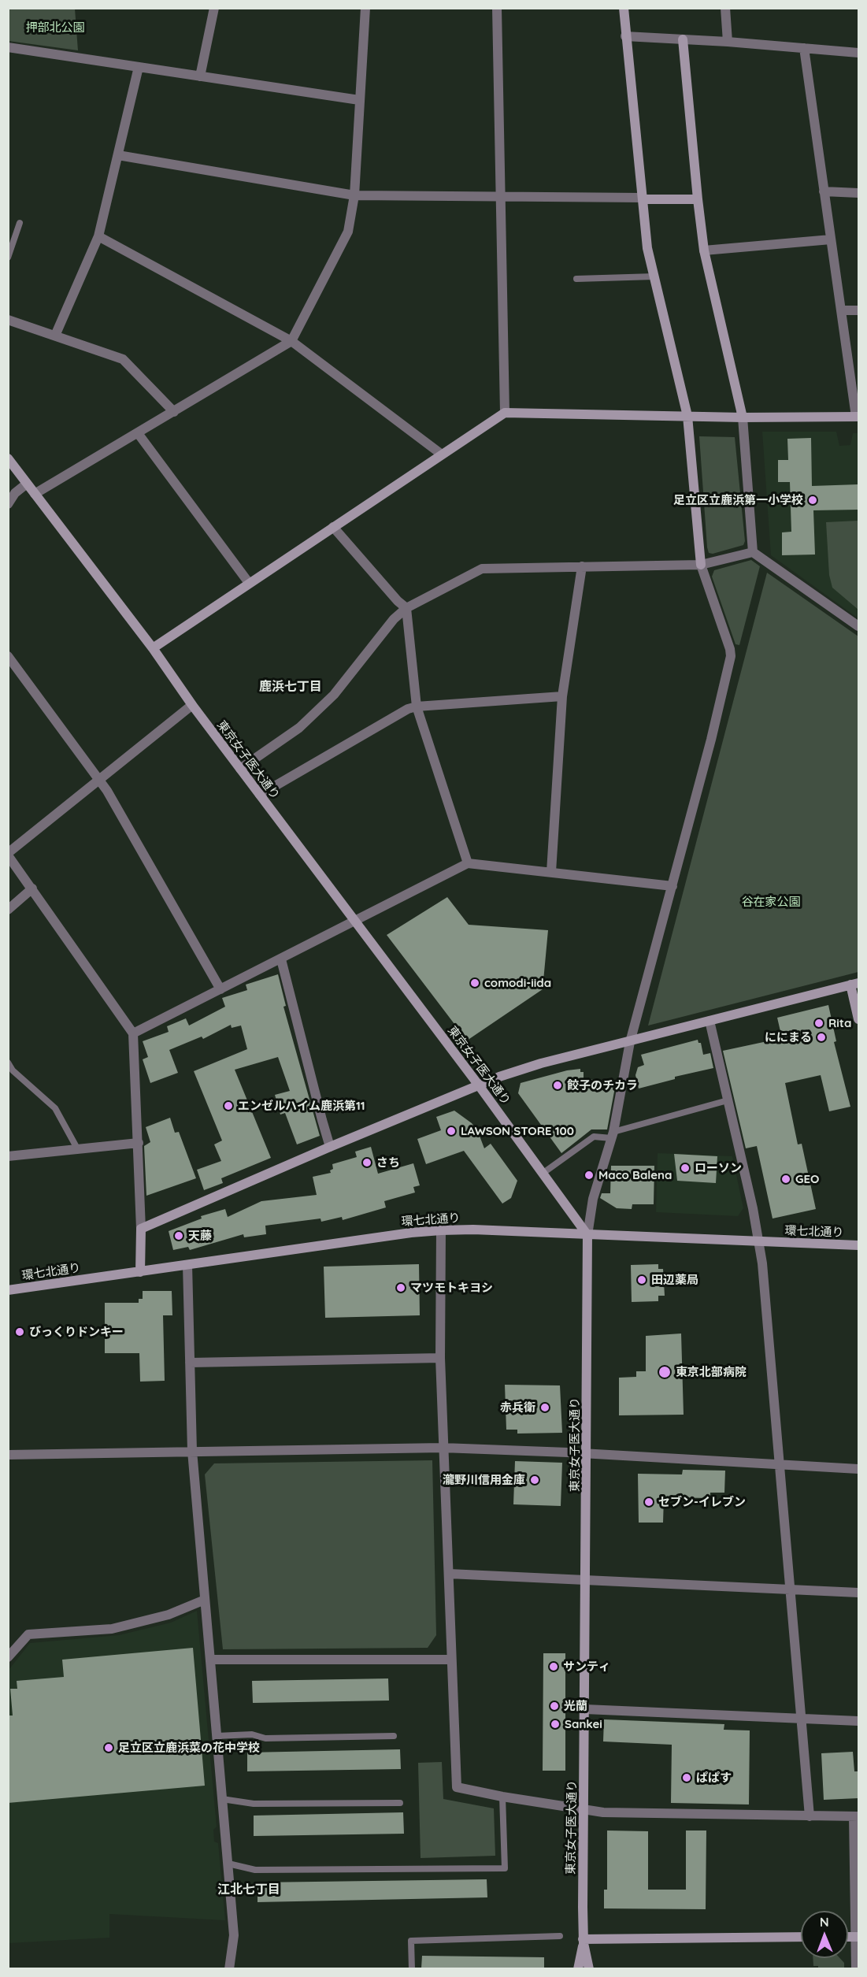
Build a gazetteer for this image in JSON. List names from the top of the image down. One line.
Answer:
{"streets":{"street":["東京女子医大通り","環七北通り"]},"crossings":[["東京女子医大通り","環七北通り"]],"districts":["鹿浜七丁目","江北七丁目"],"parks":["押部北公園","谷在家公園"],"places":["足立区立鹿浜第一小学校","comodi-iida","Rita","ににまる","餃子のチカラ","エンゼルハイム鹿浜第11","LAWSON STORE 100","さち","ローソン","Maco Balena","GEO","天藤","田辺薬局","マツモトキヨシ","びっくりドンキー","東京北部病院","赤兵衛","瀧野川信用金庫","セブン-イレブン","サンティ","光蘭","Sankei","足立区立鹿浜菜の花中学校","ぱぱす"],"north":"top"}
